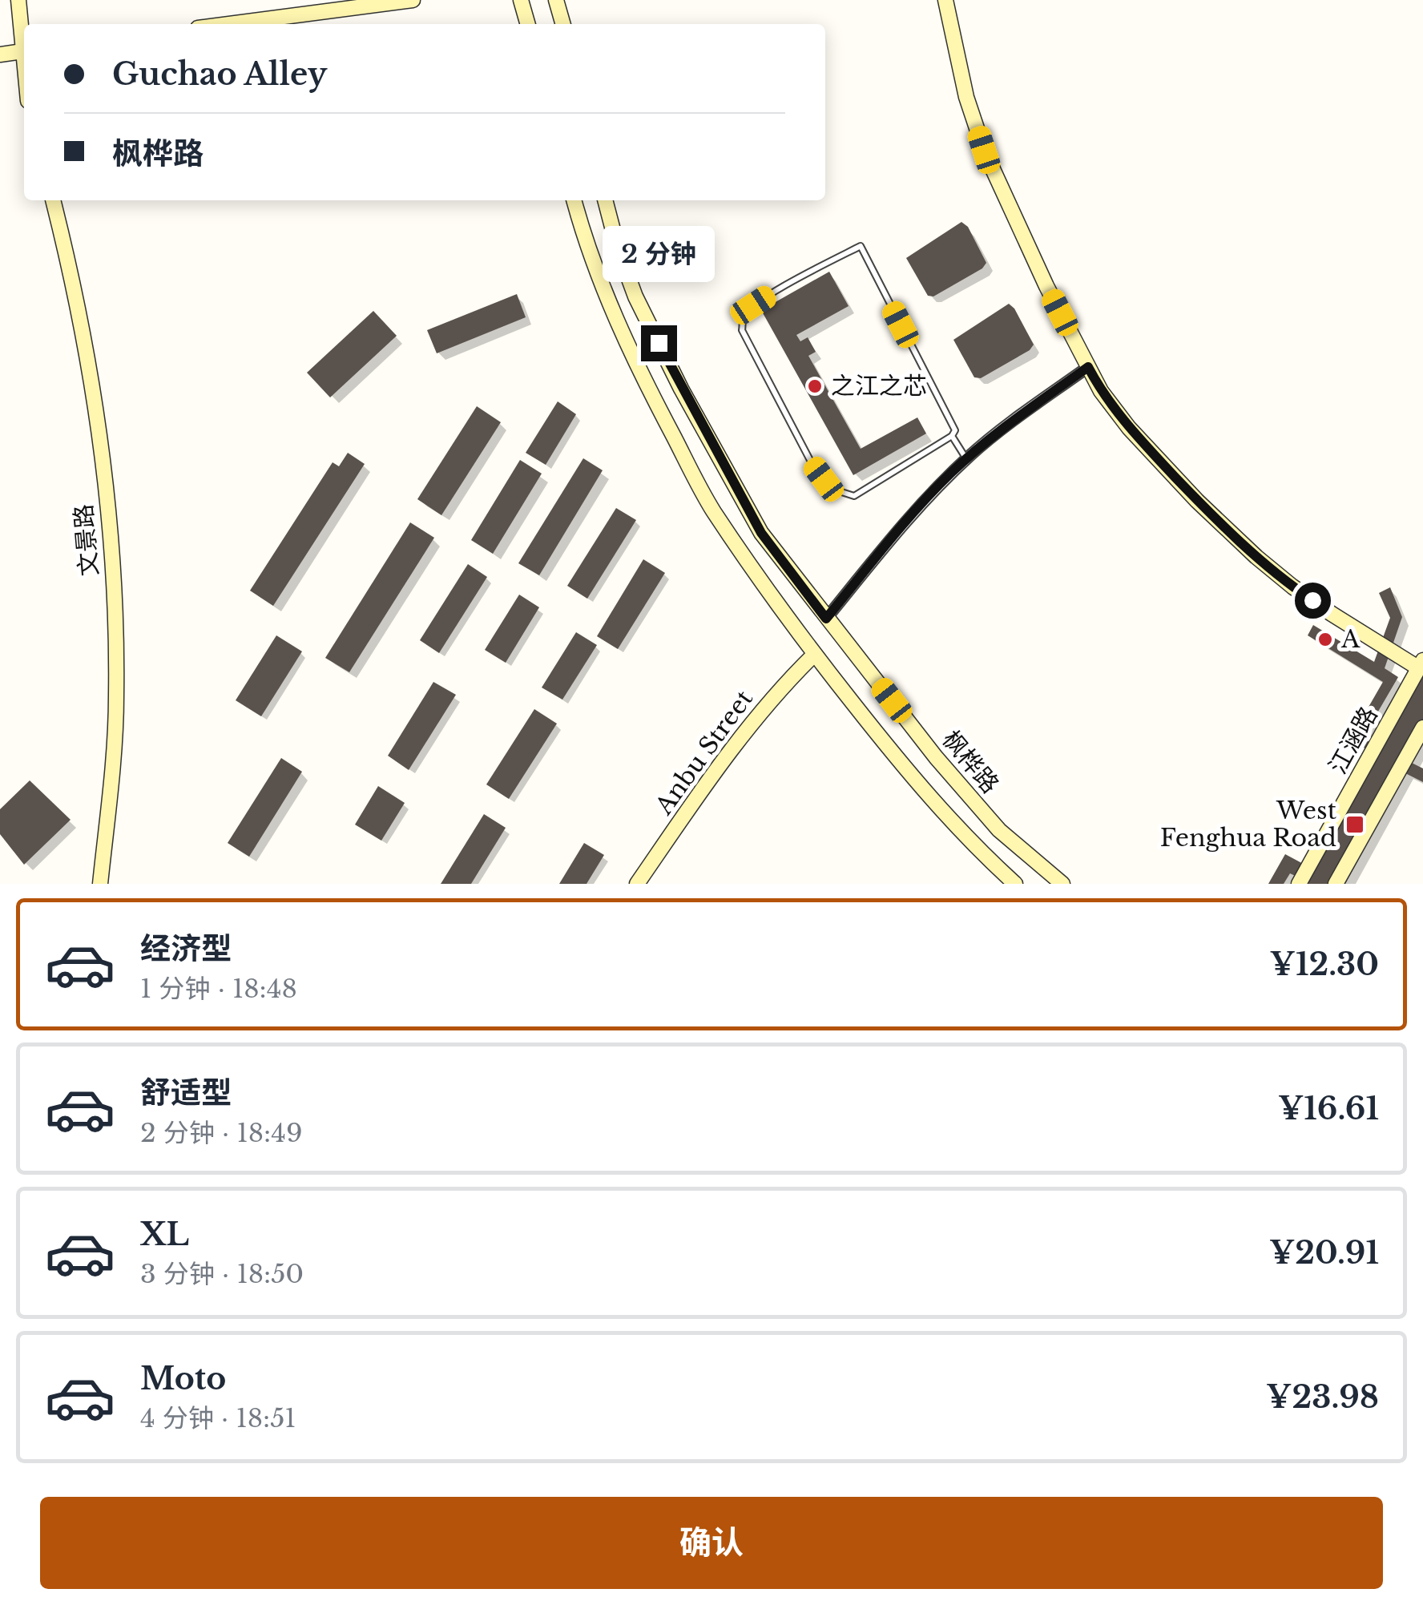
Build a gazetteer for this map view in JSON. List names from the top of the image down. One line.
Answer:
{"streets":{"street":["文景路","江涵路","Anbu Street","枫桦路"]},"places":{"other":["之江之芯","A"],"transit":["West Fenghua Road"]},"page":{"banner":["Guchao Alley","枫桦路"],"bubble":"2 分钟","list":[{"name":"经济型","note":"1 分钟 · 18:48","value":"¥12.30"},{"name":"舒适型","note":"2 分钟 · 18:49","value":"¥16.61"},{"name":"XL","note":"3 分钟 · 18:50","value":"¥20.91"},{"name":"Moto","note":"4 分钟 · 18:51","value":"¥23.98"}],"buttons":"确认"}}
